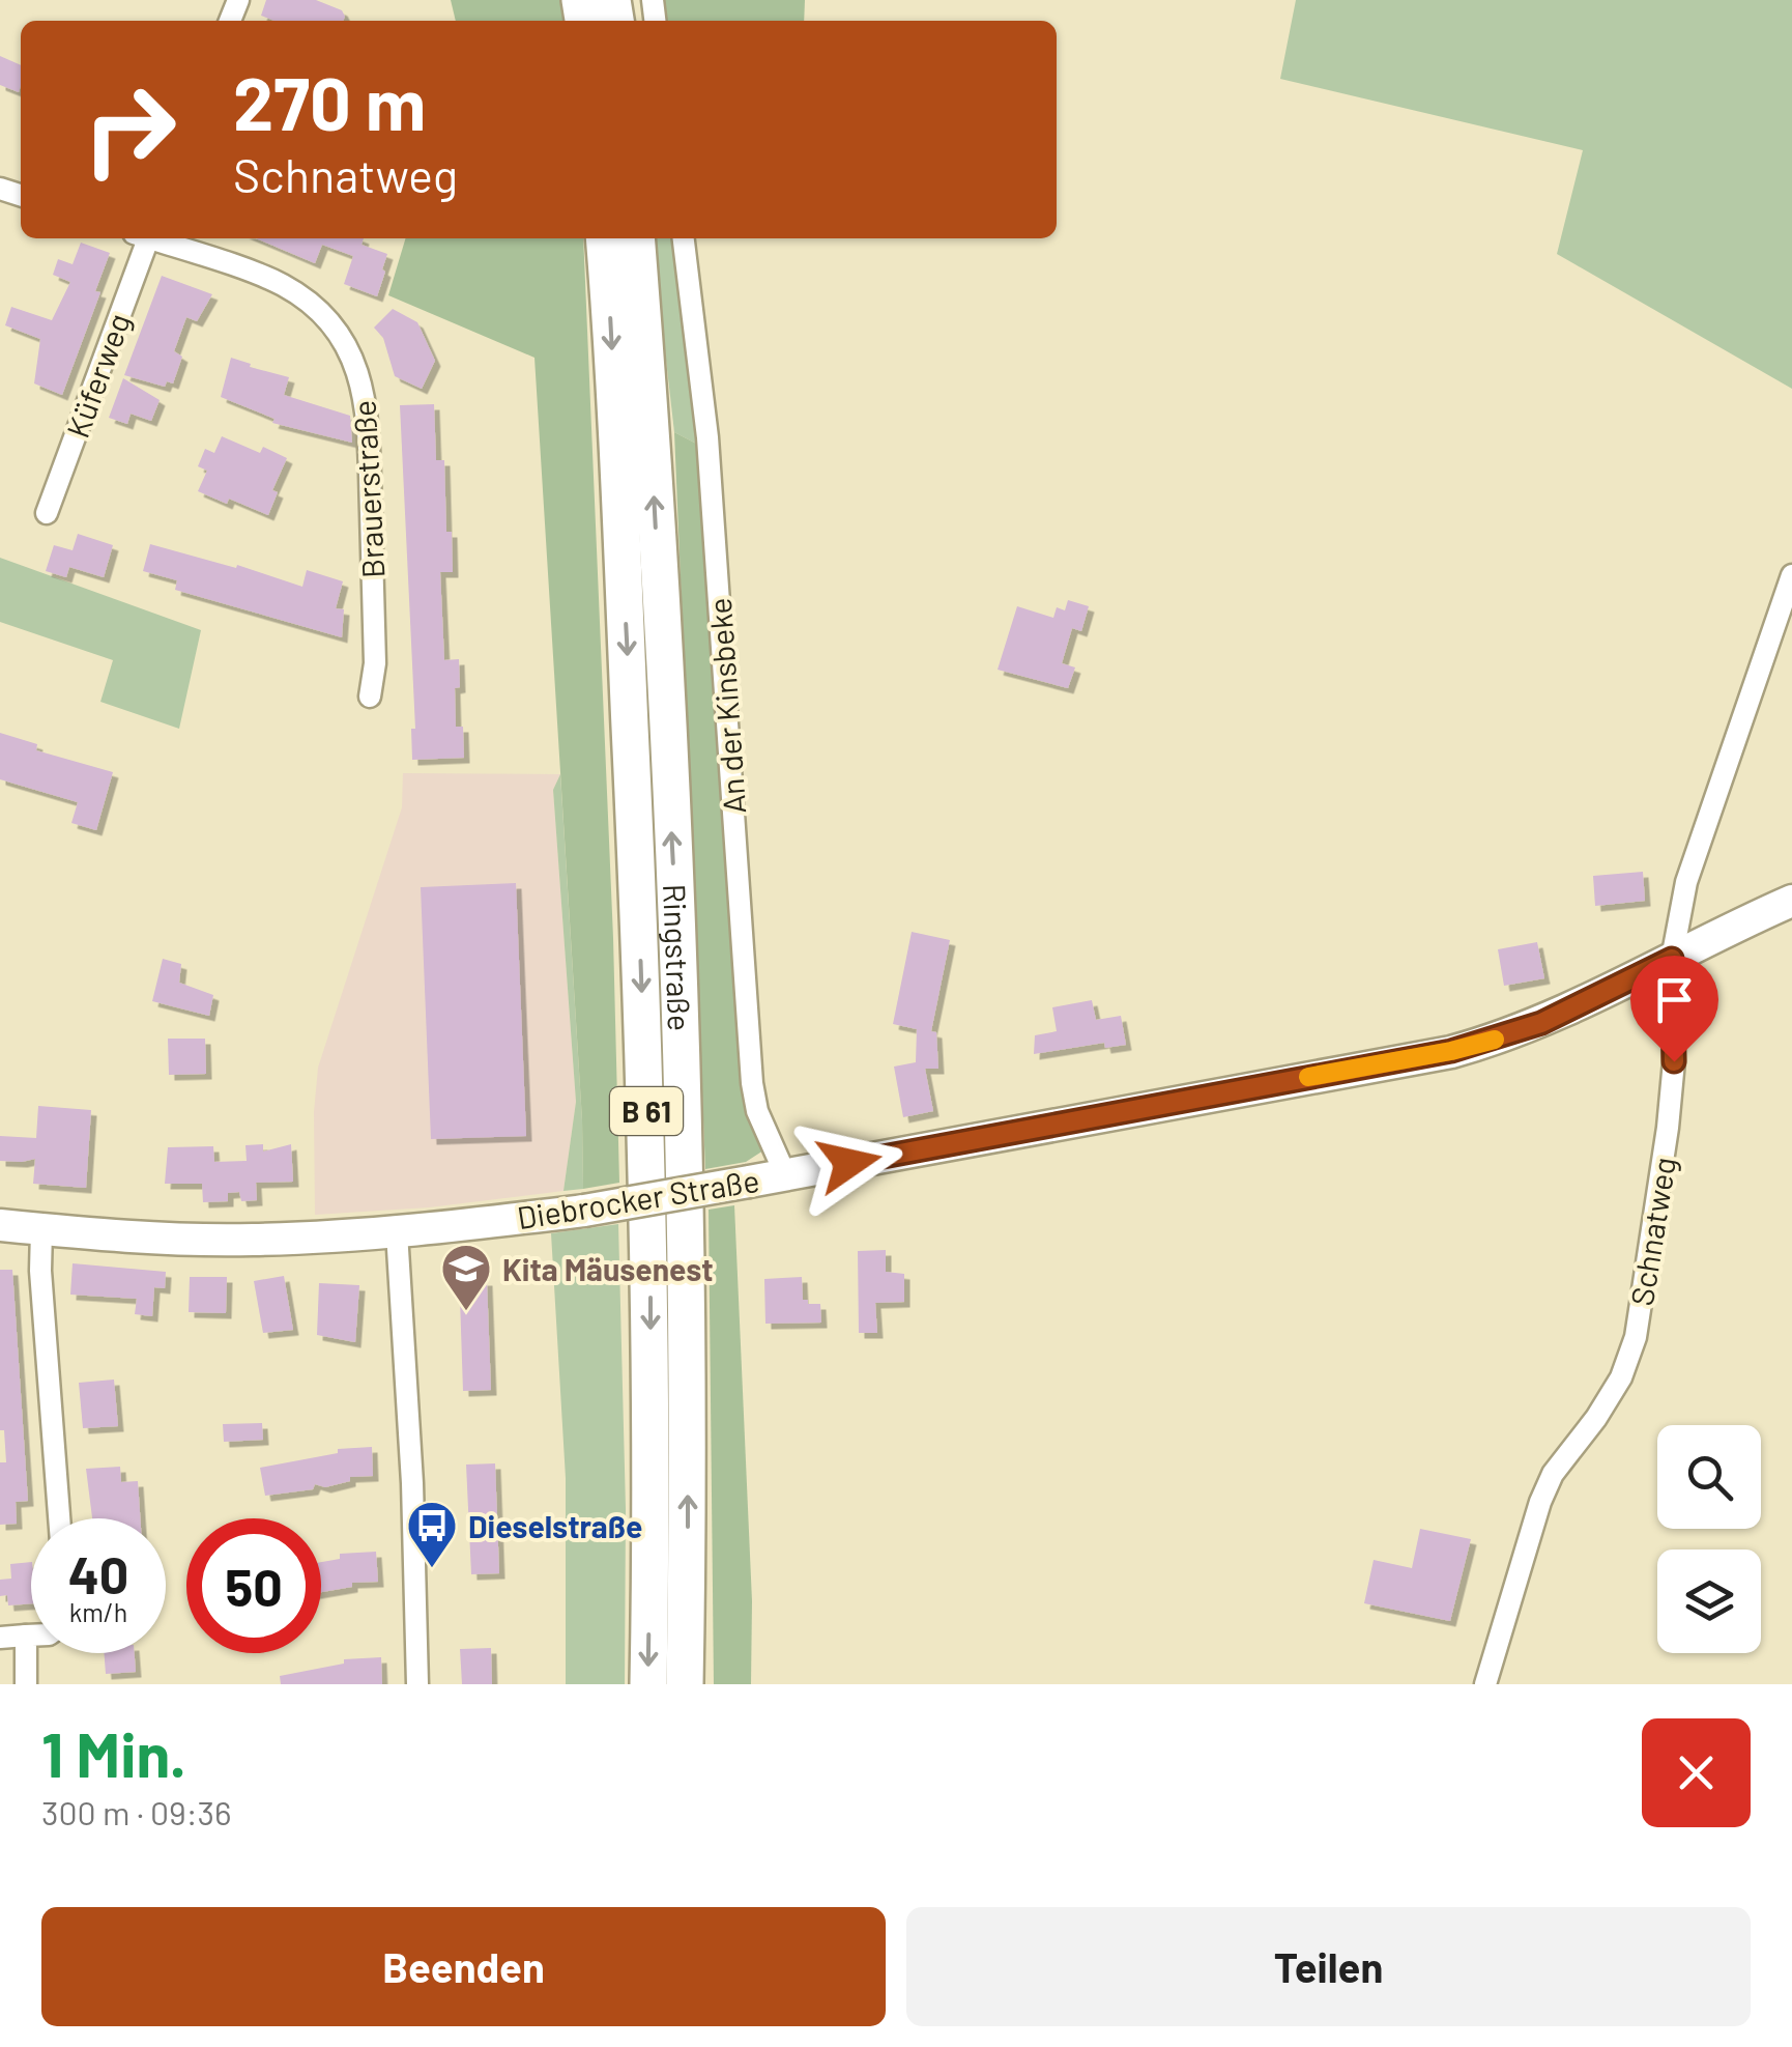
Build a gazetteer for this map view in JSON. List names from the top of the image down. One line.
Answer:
{"streets":{"highway":["Ringstraße","B 61"],"main road":["Diebrocker Straße"],"street":["Küferweg","Brauerstraße","An der Kinsbeke","Schnatweg"]},"crossings":[["An der Kinsbeke","Diebrocker Straße"],["Diebrocker Straße","Schnatweg"]],"places":{"school or university":["Kita Mäusenest"],"bus stop":["Dieselstraße"]},"page":{"turn":["270 m","Schnatweg"],"speed":"40 km/h","limit":"50","heading":["1 Min.","300 m · 09:36"],"buttons":["Beenden","Teilen"]}}
